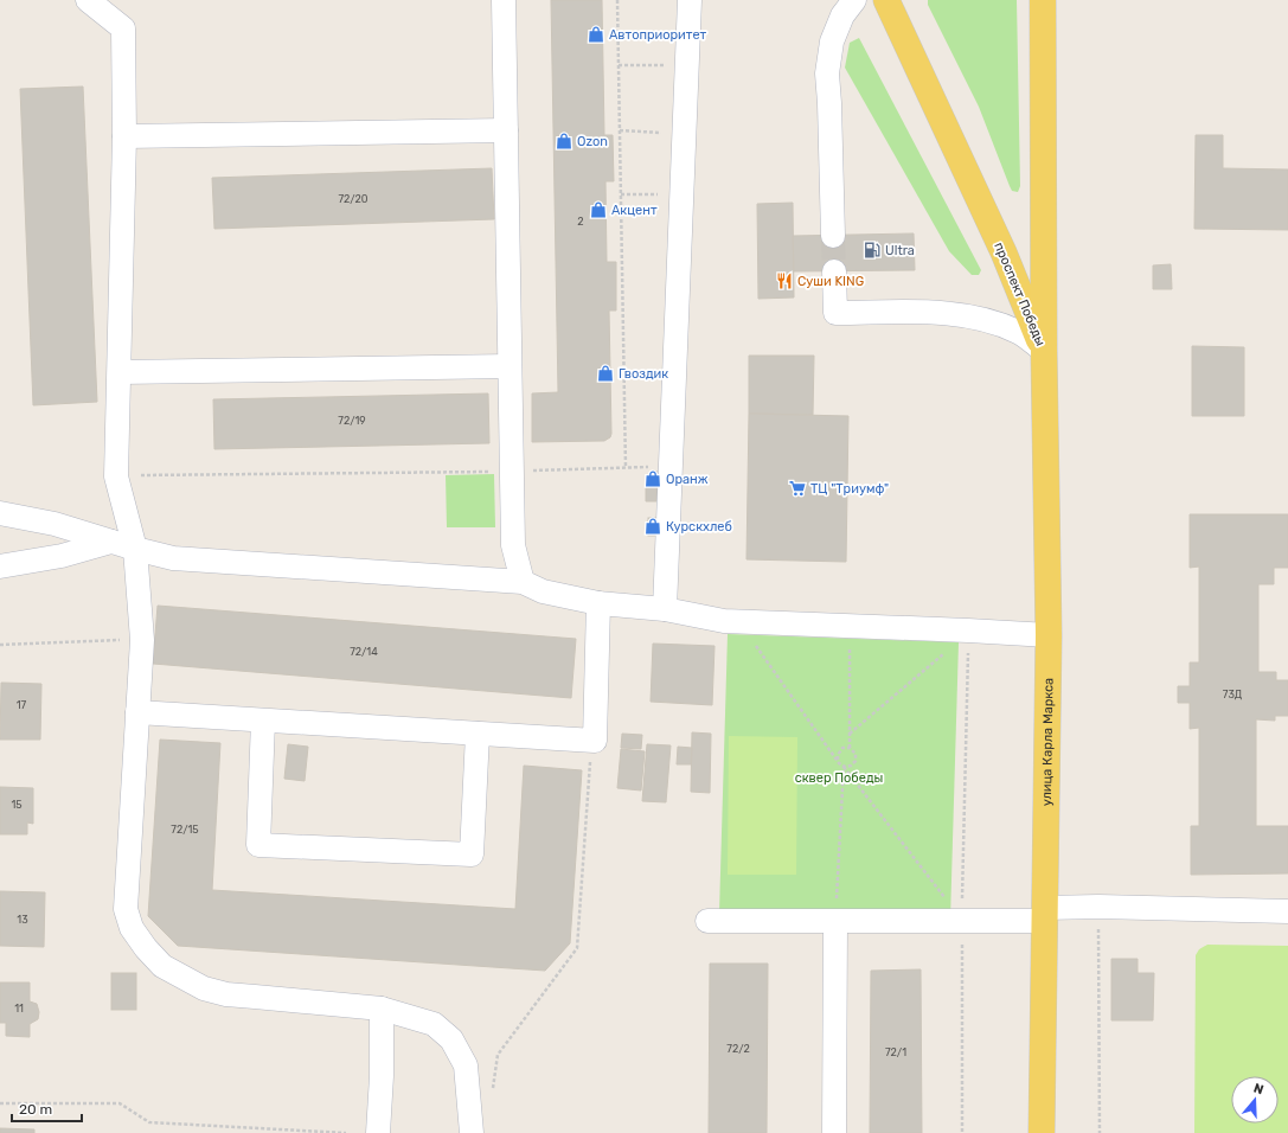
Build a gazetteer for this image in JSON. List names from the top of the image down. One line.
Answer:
{"streets":{"main road":["проспект Победы","улица Карла Маркса"]},"crossings":[["проспект Победы","улица Карла Маркса"]],"parks":["сквер Победы"],"places":{"shop":["Автоприоритет","Ozon","Акцент","Гвоздик","Оранж","Курскхлеб"],"fuel station":["Ultra"],"restaurant":["Суши KING"],"supermarket":["ТЦ \"Триумф\""]},"house_numbers":["72/20","2","72/19","72/14","73Д","17","15","72/15","13","11","72/2","72/1"],"scale_bar":"20 m","north":"top"}
